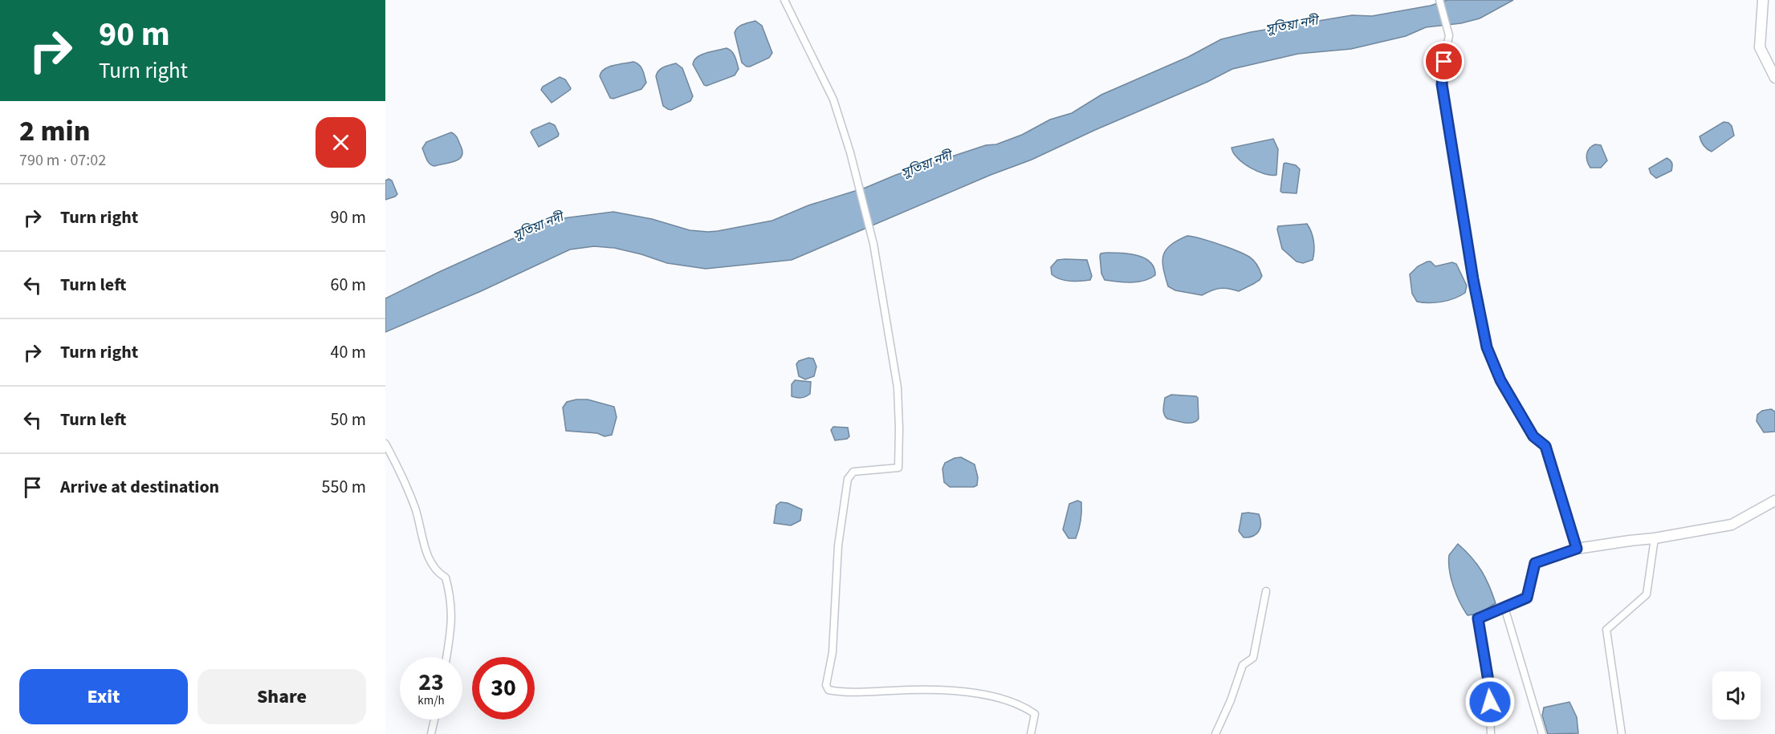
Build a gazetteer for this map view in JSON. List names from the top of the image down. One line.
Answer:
{"water":["সুতিয়া নদী"],"page":{"turn":["90 m","Turn right"],"heading":["2 min","790 m · 07:02"],"list":[{"name":"Turn right","value":"90 m"},{"name":"Turn left","value":"60 m"},{"name":"Turn right","value":"40 m"},{"name":"Turn left","value":"50 m"},{"name":"Arrive at destination","value":"550 m"}],"speed":"23 km/h","limit":"30","buttons":["Exit","Share"]}}
